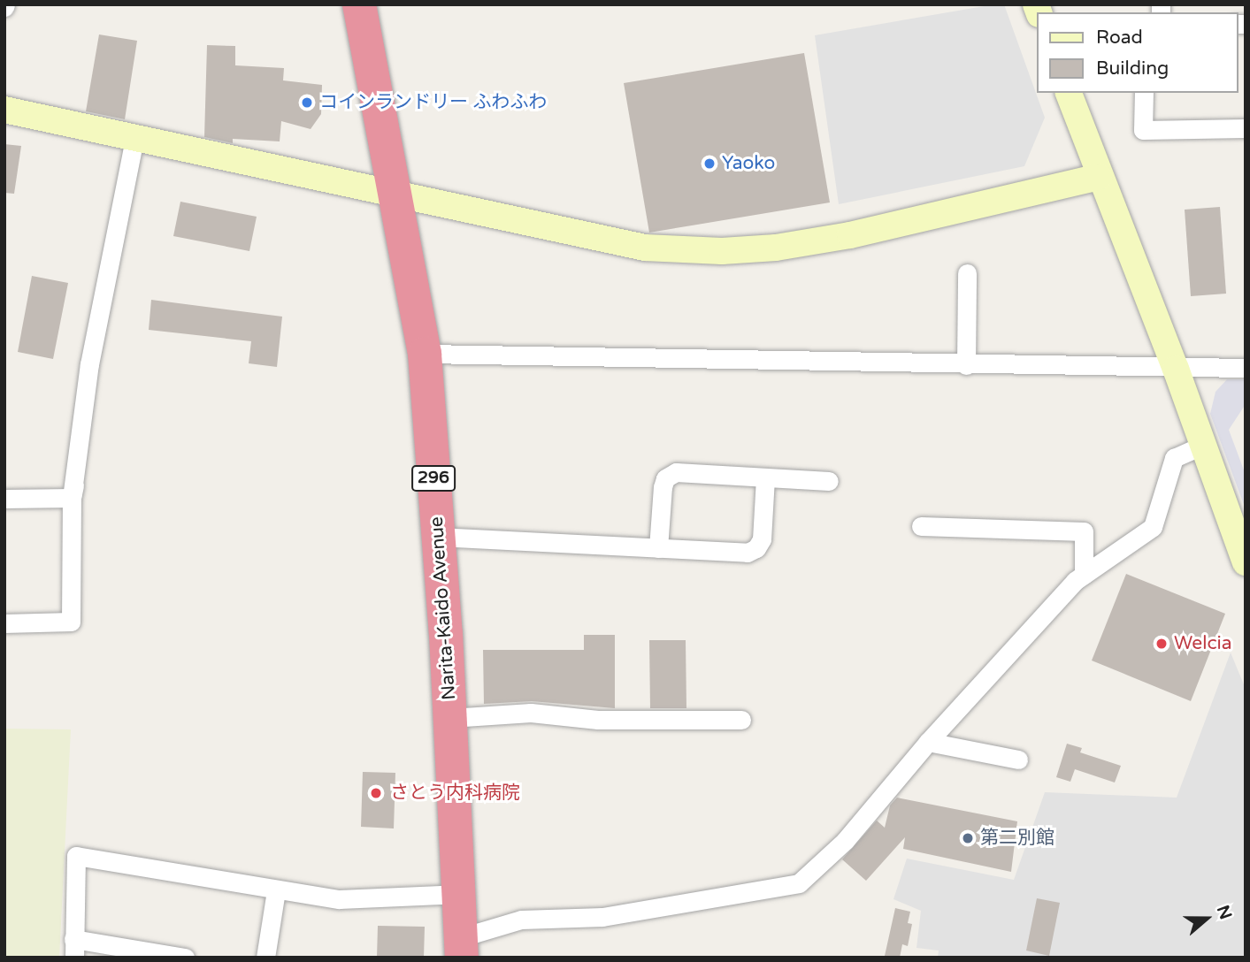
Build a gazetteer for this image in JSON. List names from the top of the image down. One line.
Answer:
{"streets":{"highway":["296","Narita-Kaido Avenue"]},"places":["コインランドリー ふわふわ","Yaoko","Welcia","さとう内科病院","第二別館"],"legend":["Road","Building"],"north":"right"}
